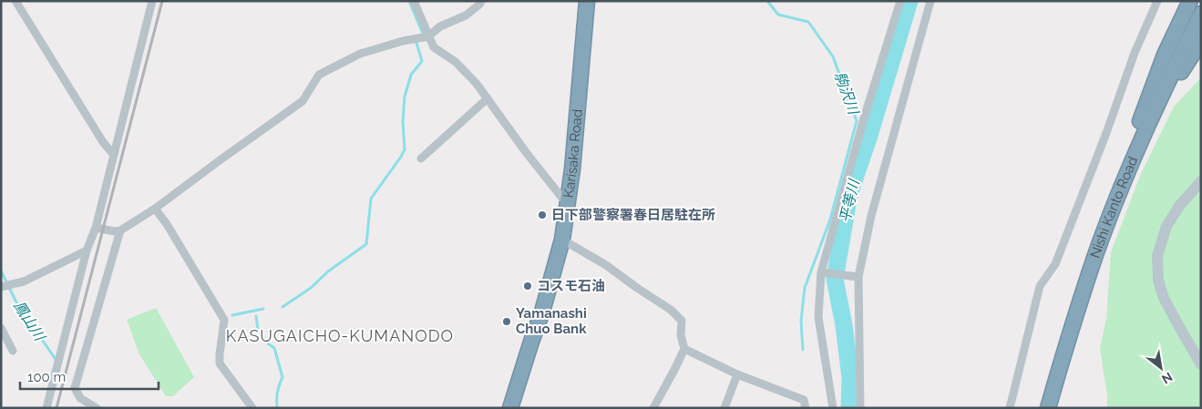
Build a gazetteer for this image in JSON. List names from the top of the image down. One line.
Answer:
{"streets":{"highway":["Karisaka Road","Nishi Kanto Road"]},"districts":["KASUGAICHO-KUMANODO"],"water":["駒沢川","平等川","鳳山川"],"places":["日下部警察署春日居駐在所","コスモ石油","Yamanashi Chuo Bank"],"scale_bar":"100 m","north":"bottom right"}
